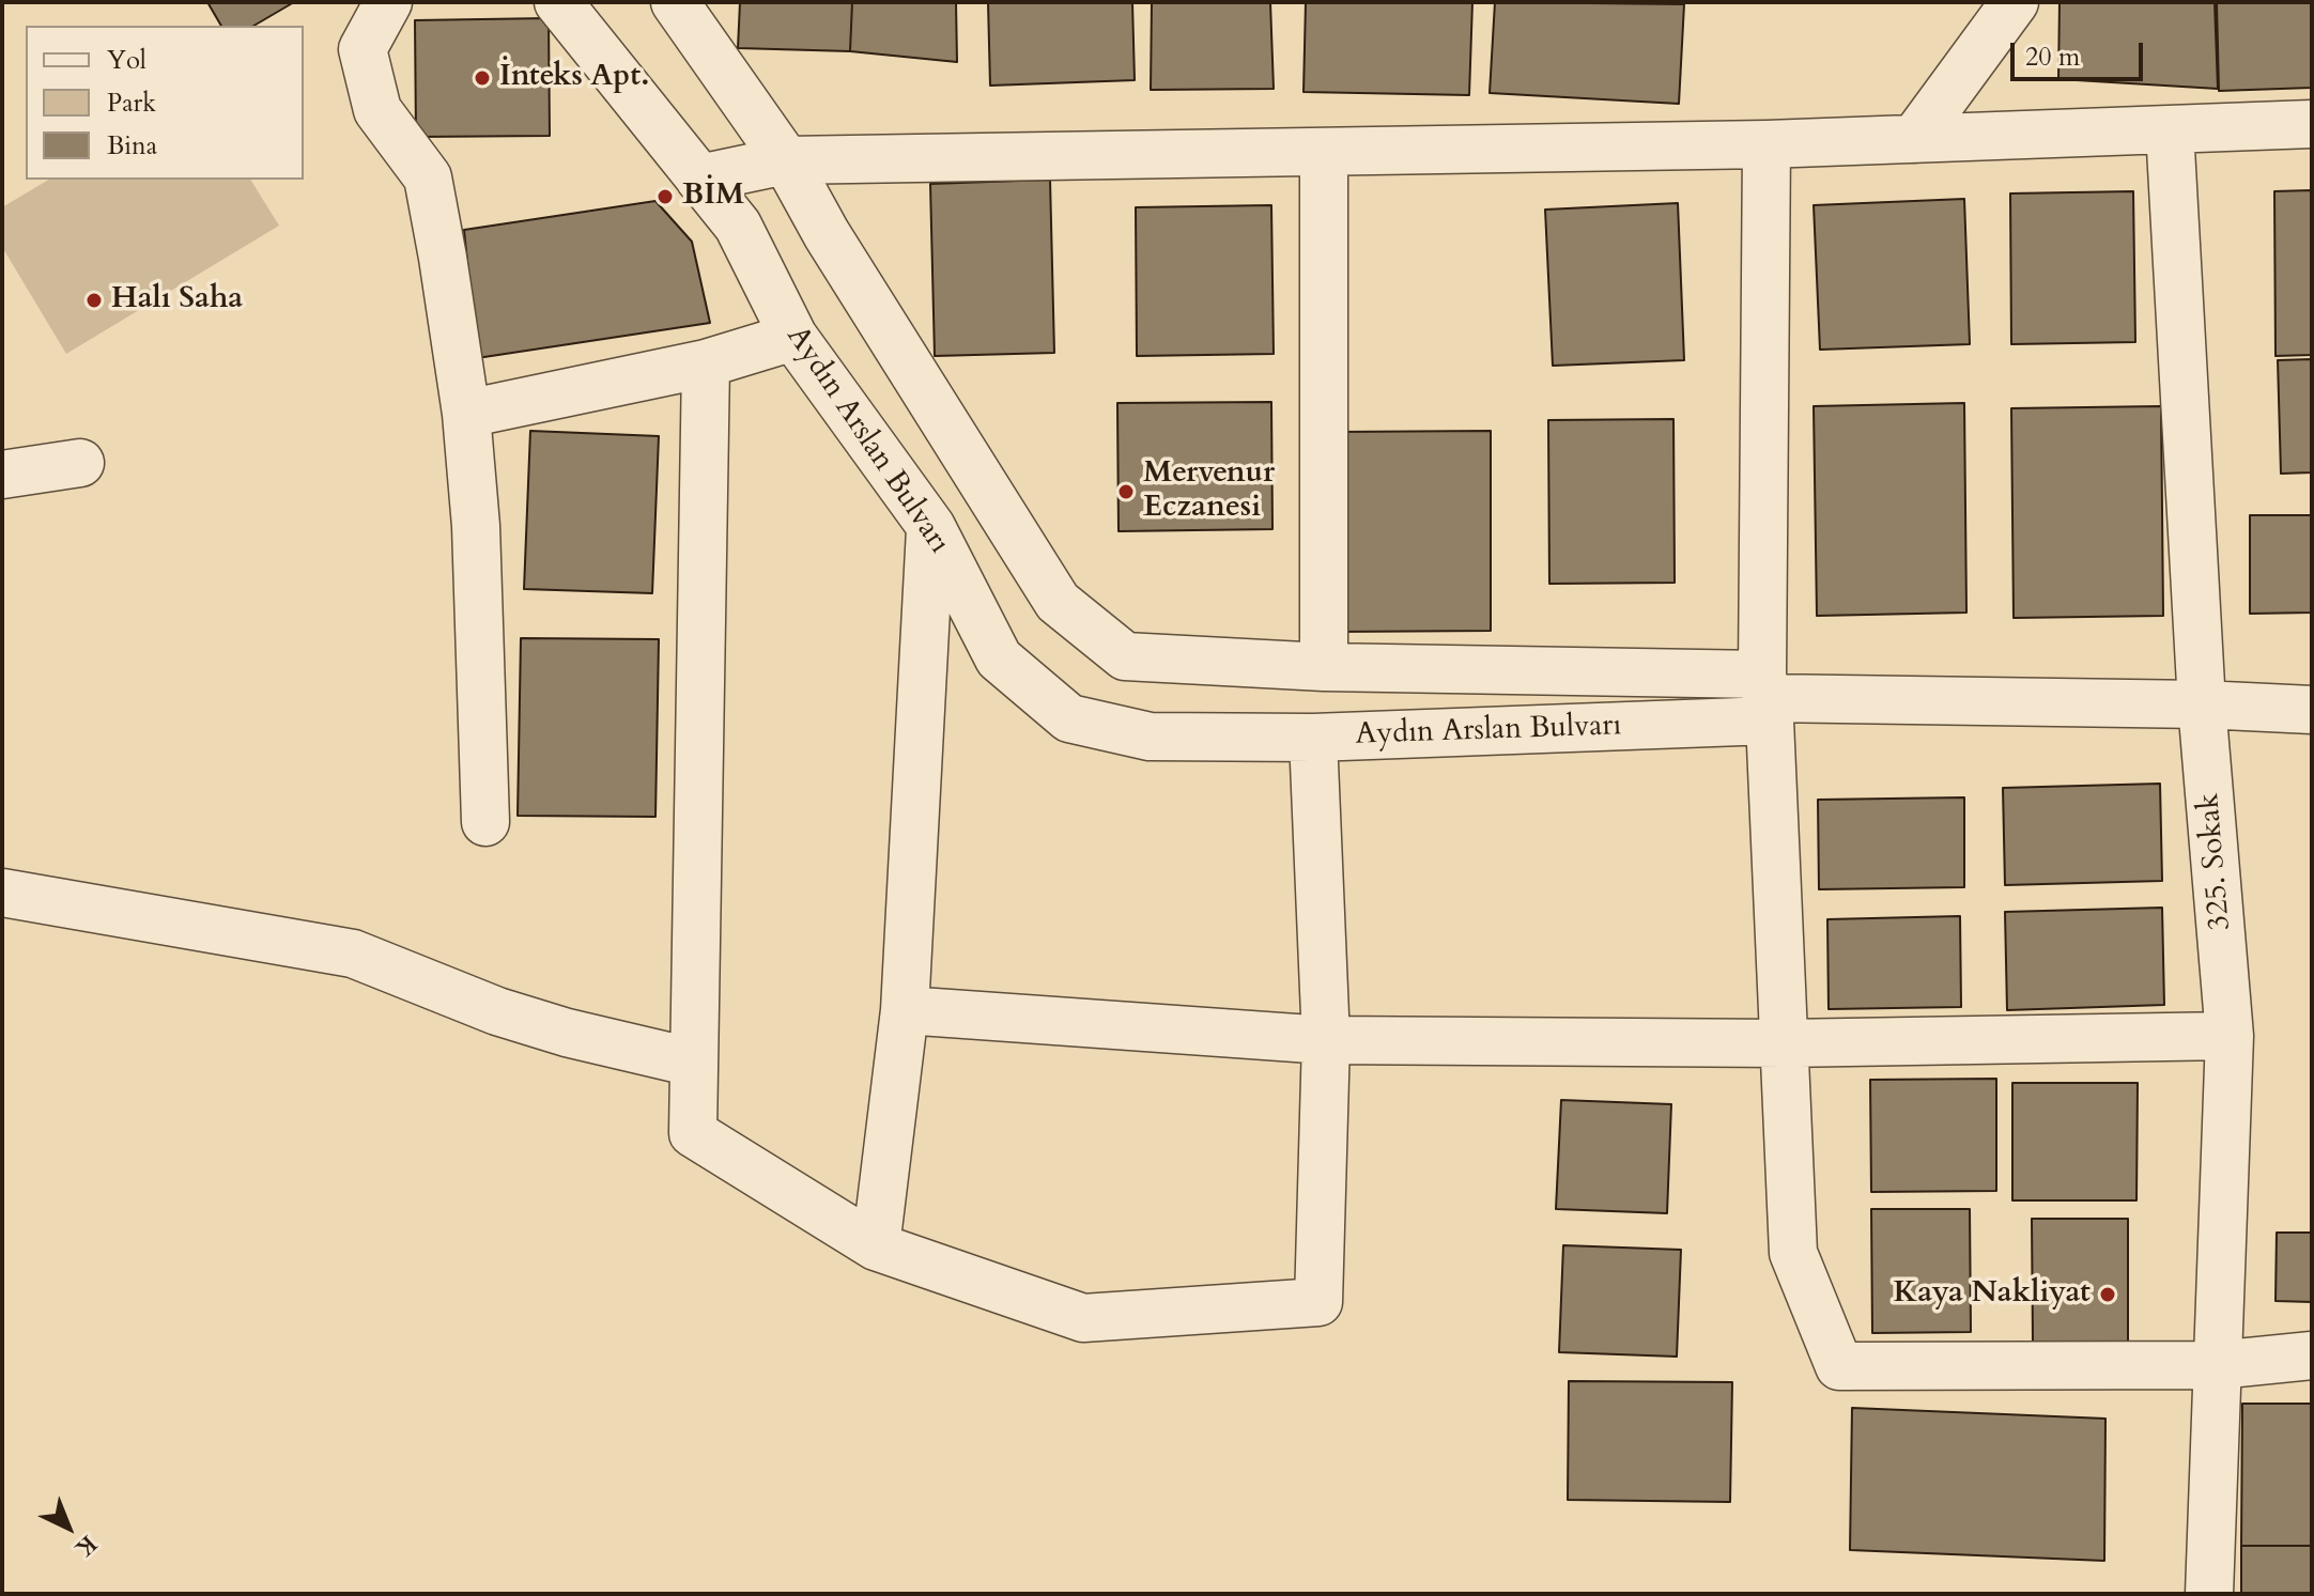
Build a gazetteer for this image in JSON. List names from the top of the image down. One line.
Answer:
{"streets":{"street":["Aydın Arslan Bulvarı","325. Sokak"]},"crossings":[["Aydın Arslan Bulvarı","325. Sokak"]],"places":["İnteks Apt.","BİM","Halı Saha","Mervenur Eczanesi","Kaya Nakliyat"],"legend":["Yol","Park","Bina"],"scale_bar":"20 m","north":"bottom right"}
